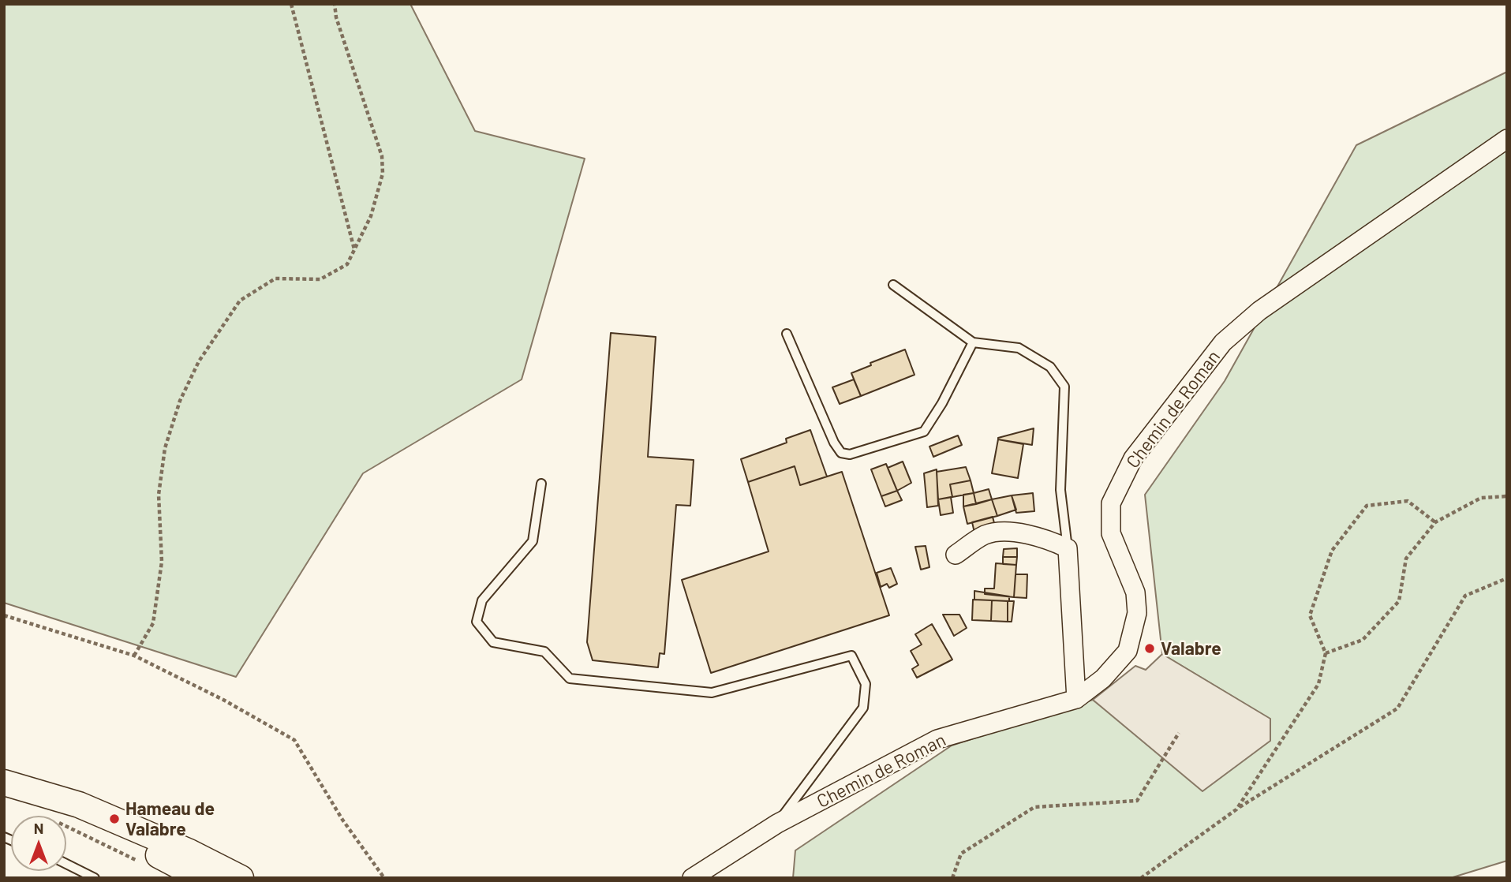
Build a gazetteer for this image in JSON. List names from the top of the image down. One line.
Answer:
{"streets":{"street":["Chemin de Roman"]},"places":["Valabre","Hameau de Valabre"],"north":"top"}
